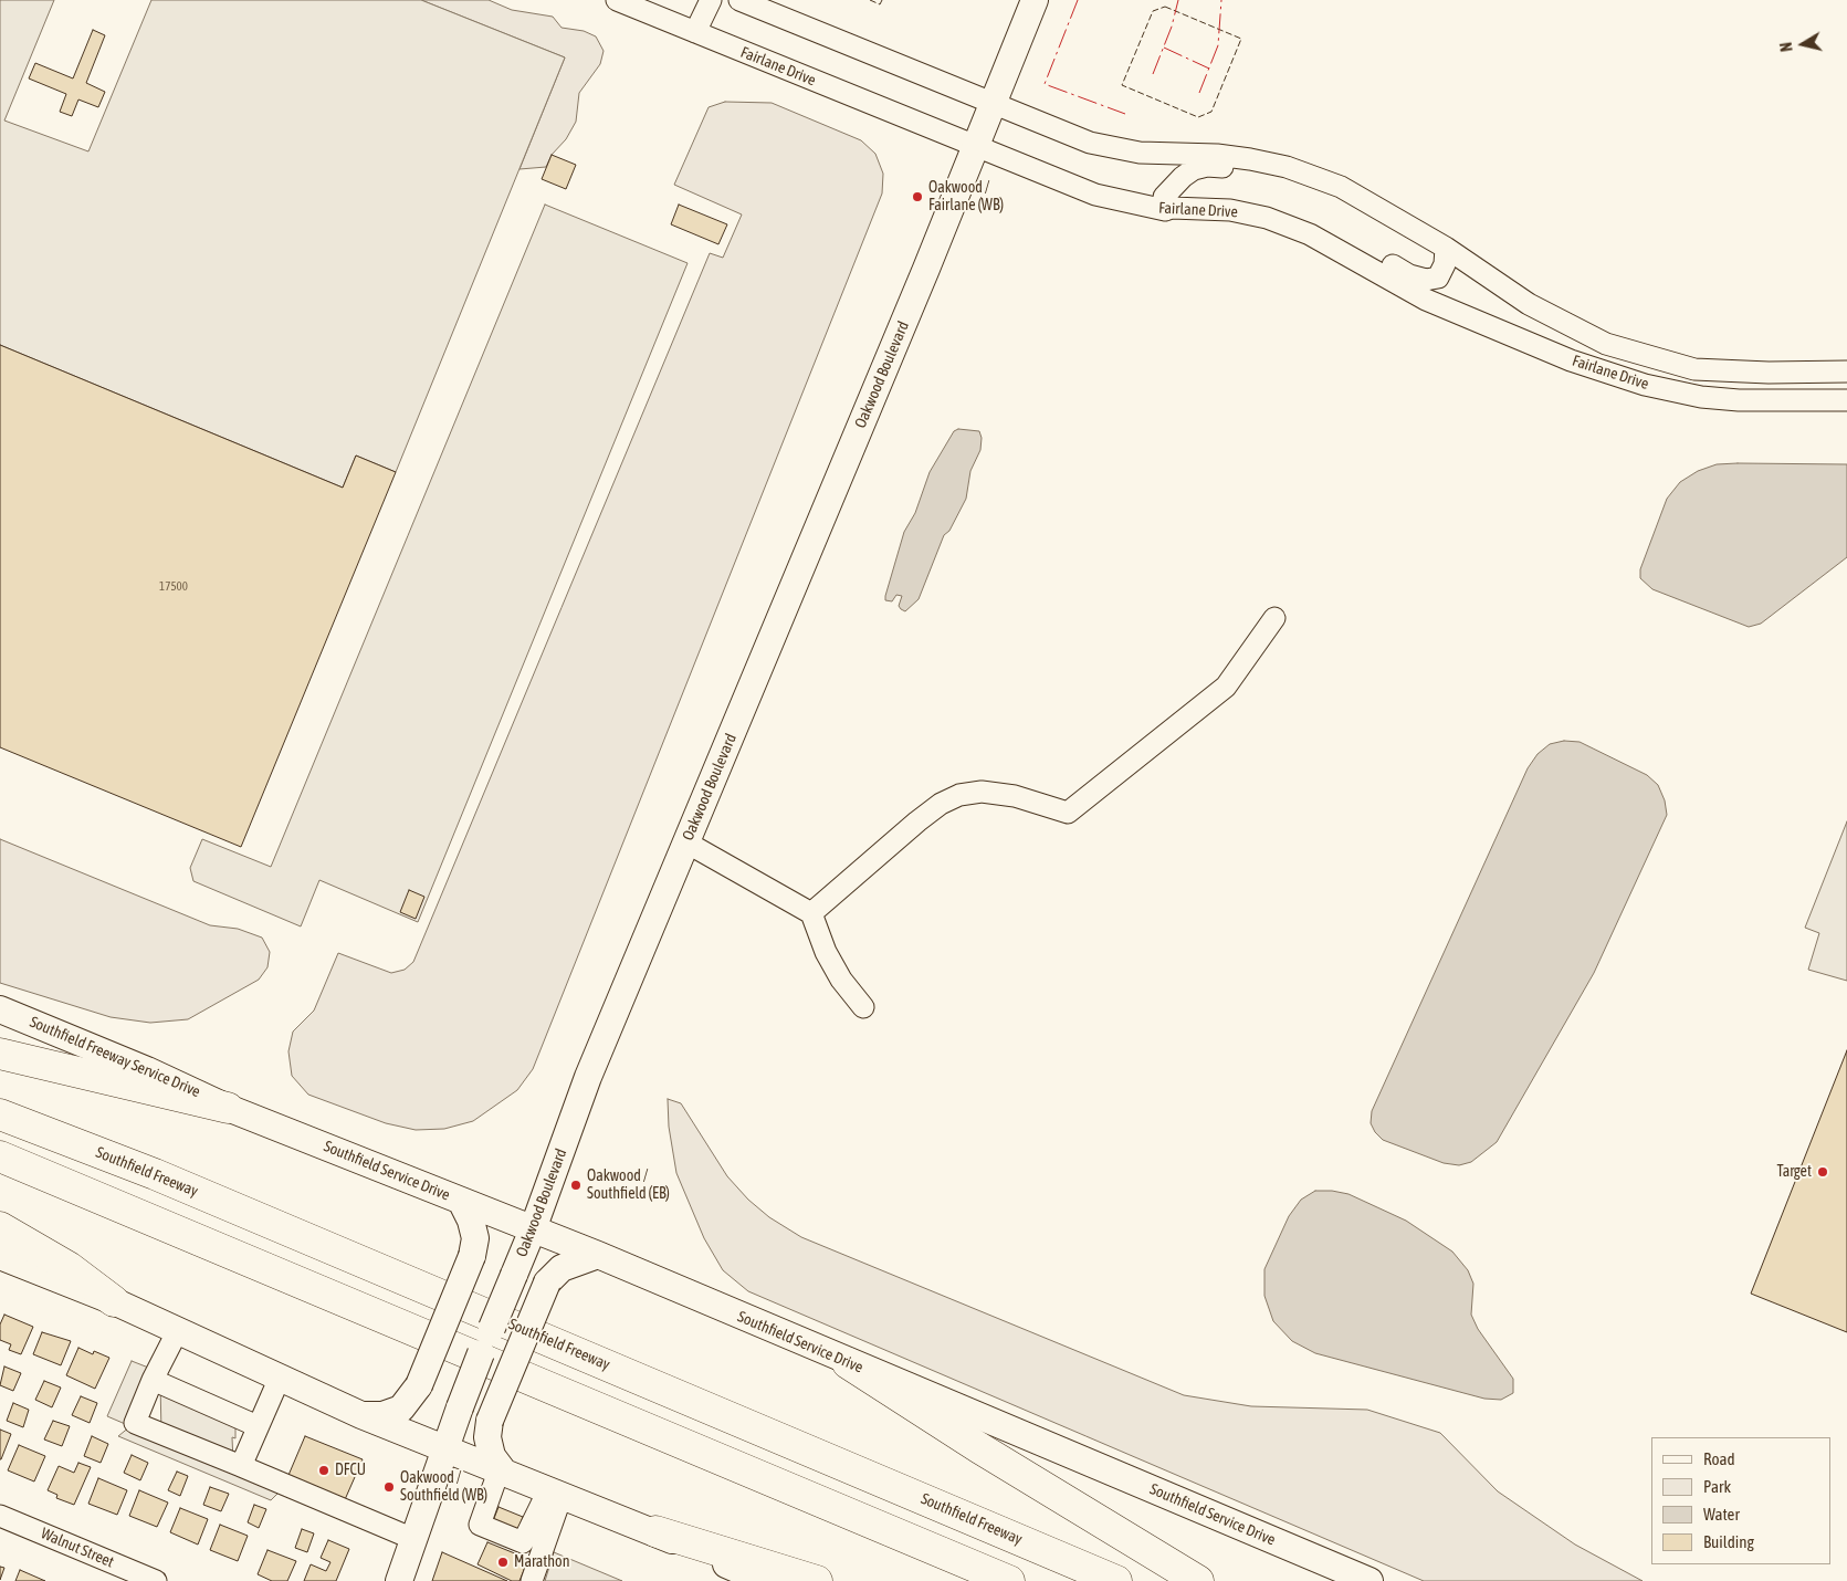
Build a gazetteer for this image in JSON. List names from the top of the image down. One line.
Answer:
{"streets":{"highway":["Southfield Freeway"],"main road":["Oakwood Boulevard","Southfield Freeway Service Drive","Southfield Service Drive"],"street":["Fairlane Drive","Walnut Street"]},"crossings":[["Fairlane Drive","Oakwood Boulevard"],["Oakwood Boulevard","Southfield Service Drive"],["Southfield Freeway Service Drive","Southfield Service Drive"]],"places":["Oakwood / Fairlane (WB)","Target","Oakwood / Southfield (EB)","DFCU","Oakwood / Southfield (WB)","Marathon"],"house_numbers":["17500"],"legend":["Road","Park","Water","Building"],"north":"left"}
